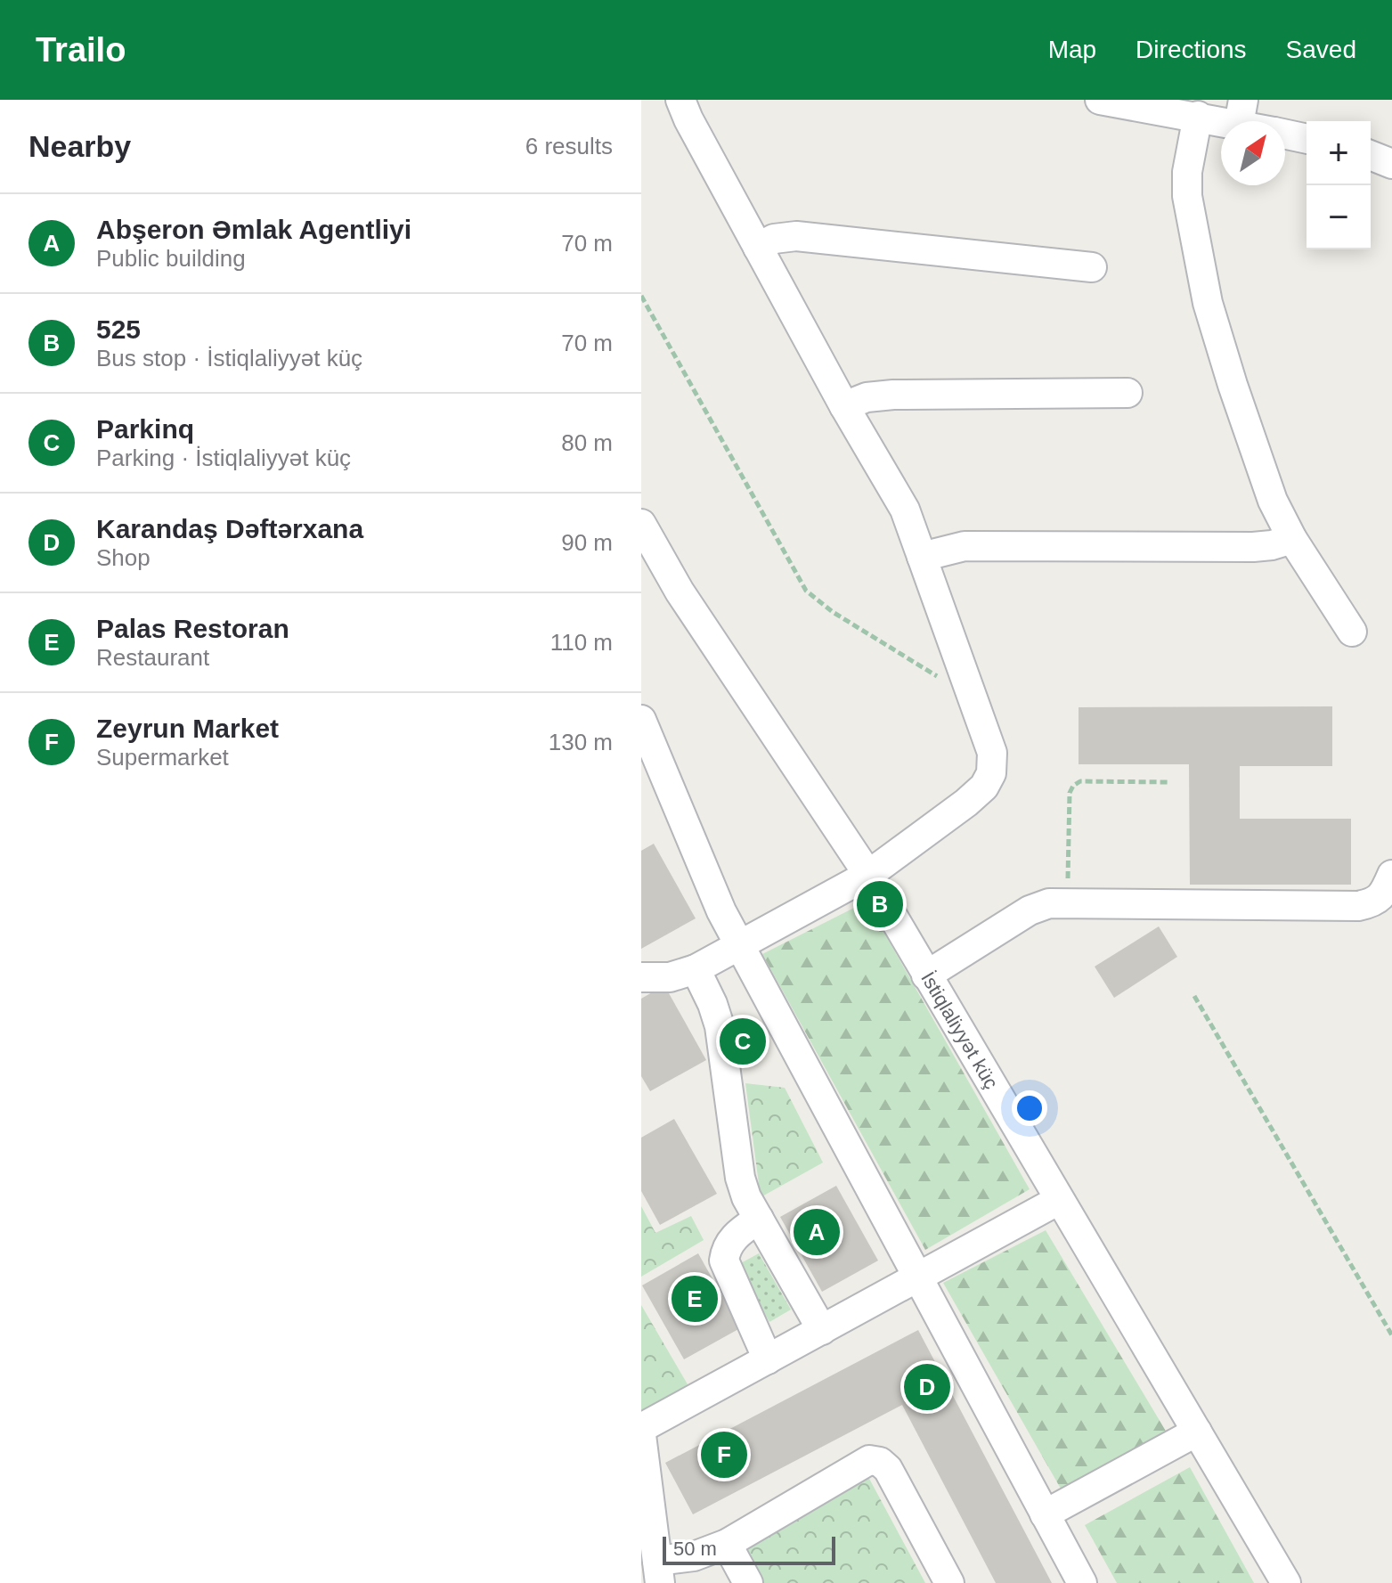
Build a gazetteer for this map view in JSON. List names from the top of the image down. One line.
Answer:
{"streets":{"street":["İstiqlaliyyət küç"]},"scale_bar":"50 m","north":"top right","page":{"header":"Trailo","nav":["Map","Directions","Saved"],"heading":["Nearby","6 results"],"map_buttons":["+","−"],"list":[{"mark":"A","name":"Abşeron Əmlak Agentliyi","note":"Public building","value":"70 m"},{"mark":"B","name":"525","note":"Bus stop · İstiqlaliyyət küç","value":"70 m"},{"mark":"C","name":"Parkinq","note":"Parking · İstiqlaliyyət küç","value":"80 m"},{"mark":"D","name":"Karandaş Dəftərxana","note":"Shop","value":"90 m"},{"mark":"E","name":"Palas Restoran","note":"Restaurant","value":"110 m"},{"mark":"F","name":"Zeyrun Market","note":"Supermarket","value":"130 m"}],"pins":["B","C","A","E","D","F"],"scale":"50 m"}}
